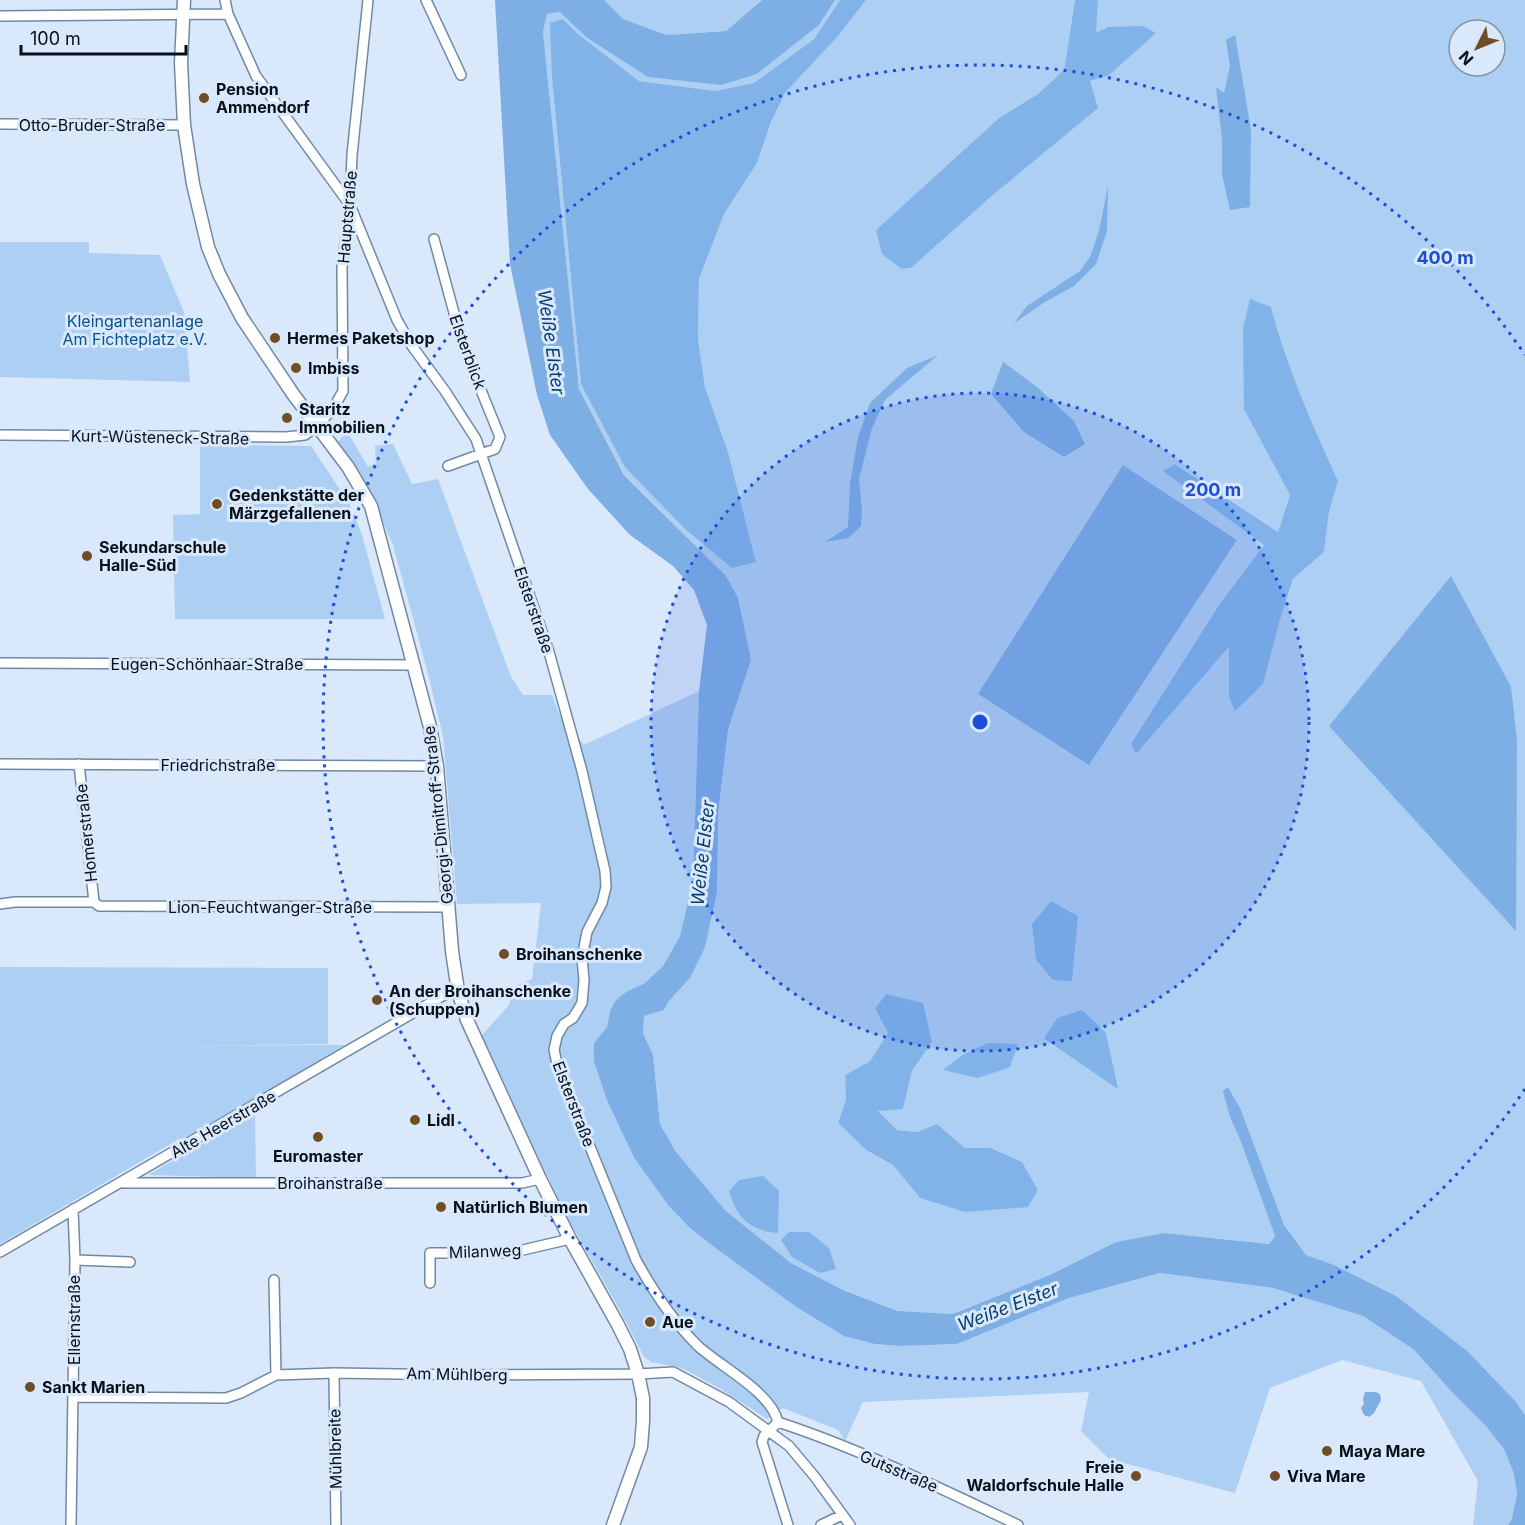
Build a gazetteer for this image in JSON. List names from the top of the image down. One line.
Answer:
{"streets":{"street":["Otto-Bruder-Straße","Hauptstraße","Elsterblick","Kurt-Wüsteneck-Straße","Elsterstraße","Eugen-Schönhaar-Straße","Friedrichstraße","Georgi-Dimitroff-Straße","Homerstraße","Lion-Feuchtwanger-Straße","Alte Heerstraße","Broihanstraße","Milanweg","Ellernstraße","Am Mühlberg","Mühlbreite","Gutsstraße"]},"crossings":[["Otto-Bruder-Straße","Georgi-Dimitroff-Straße"],["Hauptstraße","Kurt-Wüsteneck-Straße"],["Hauptstraße","Elsterstraße"],["Hauptstraße","Georgi-Dimitroff-Straße"],["Elsterblick","Elsterstraße"],["Kurt-Wüsteneck-Straße","Georgi-Dimitroff-Straße"],["Elsterstraße","Gutsstraße"],["Eugen-Schönhaar-Straße","Georgi-Dimitroff-Straße"],["Friedrichstraße","Georgi-Dimitroff-Straße"],["Friedrichstraße","Homerstraße"],["Georgi-Dimitroff-Straße","Lion-Feuchtwanger-Straße"],["Georgi-Dimitroff-Straße","Broihanstraße"],["Georgi-Dimitroff-Straße","Milanweg"],["Georgi-Dimitroff-Straße","Am Mühlberg"],["Homerstraße","Lion-Feuchtwanger-Straße"],["Alte Heerstraße","Broihanstraße"],["Alte Heerstraße","Ellernstraße"],["Ellernstraße","Am Mühlberg"],["Am Mühlberg","Mühlbreite"]],"water":["Weiße Elster"],"parks":["Kleingartenanlage Am Fichteplatz e.V."],"places":["Pension Ammendorf","Hermes Paketshop","Imbiss","Staritz Immobilien","Gedenkstätte der Märzgefallenen","Sekundarschule Halle-Süd","Broihanschenke","An der Broihanschenke (Schuppen)","Lidl","Euromaster","Natürlich Blumen","Aue","Sankt Marien","Maya Mare","Freie Waldorfschule Halle","Viva Mare"],"scale_bar":"100 m","north":"bottom left","rings":["400 m","200 m"]}
